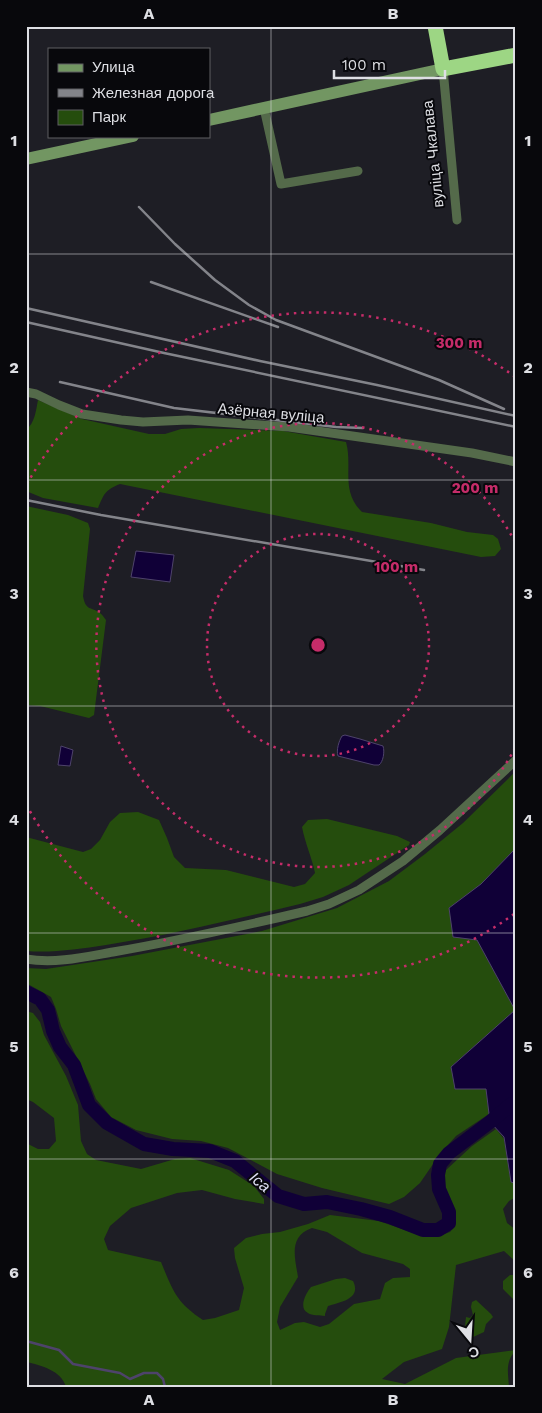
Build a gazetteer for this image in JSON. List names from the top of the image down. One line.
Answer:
{"streets":{"highway":["вуліца Чкалава"],"street":["Азёрная вуліца"]},"water":["Іса"],"legend":["Улица","Железная дорога","Парк"],"scale_bar":"100 m","north":"bottom","grid":{"columns":["A","B"],"rows":["1","2","3","4","5","6"]},"rings":["300 m","200 m","100 m"]}
